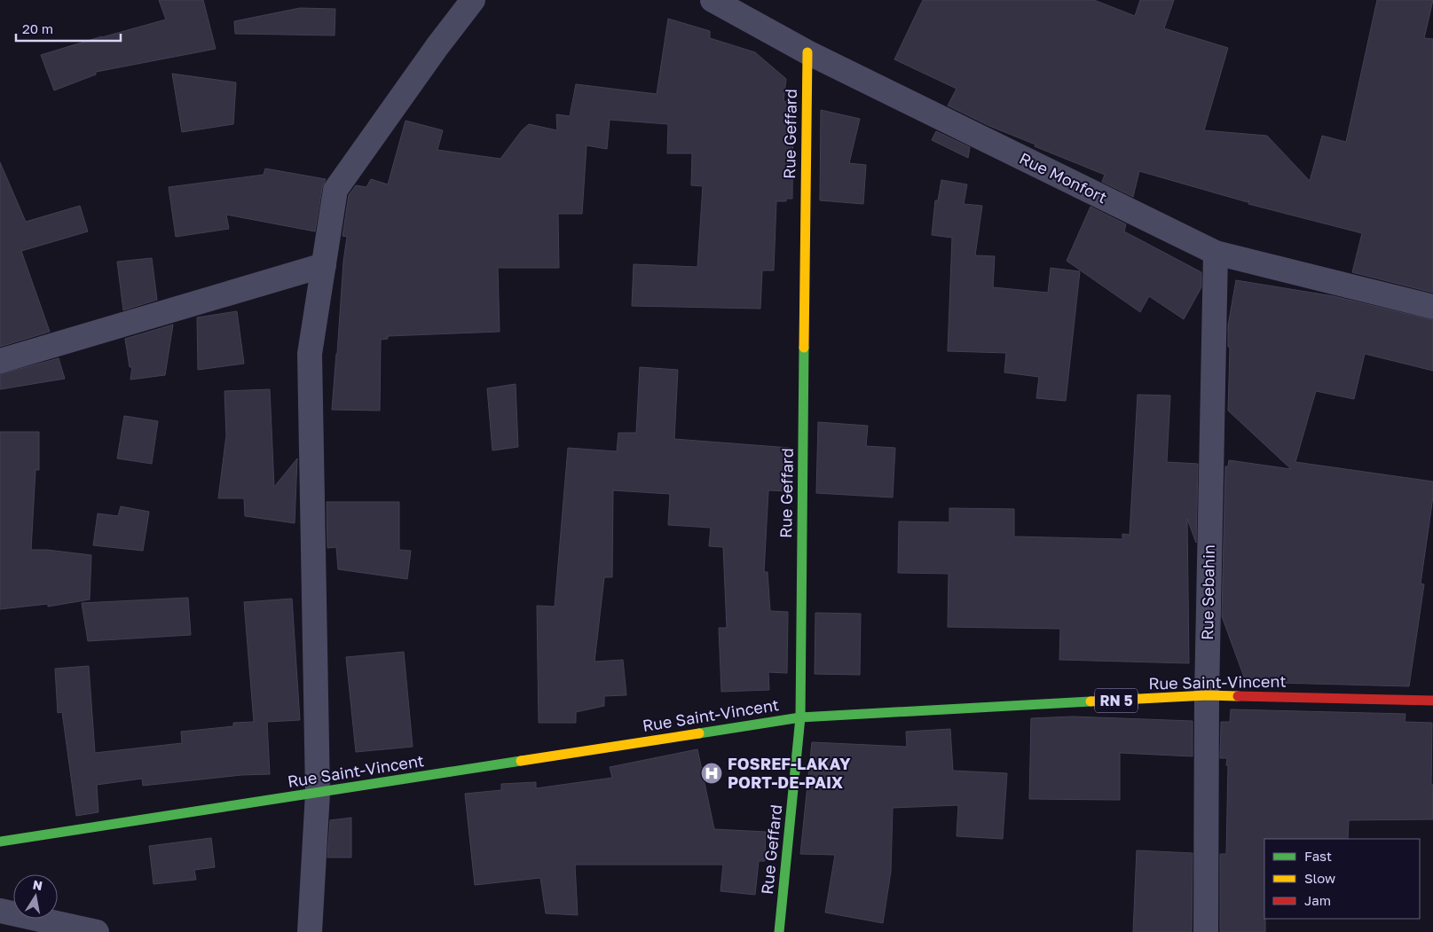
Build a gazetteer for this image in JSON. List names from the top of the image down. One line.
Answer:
{"streets":{"street":["Rue Geffard","Rue Monfort","Rue Sebahin","Rue Saint-Vincent","RN 5"]},"crossings":[["Rue Geffard","Rue Monfort"],["Rue Geffard","Rue Saint-Vincent"],["Rue Monfort","Rue Sebahin"],["Rue Sebahin","Rue Saint-Vincent"]],"places":{"hospital":["FOSREF-LAKAY PORT-DE-PAIX"]},"legend":["Fast","Slow","Jam"],"scale_bar":"20 m","north":"top"}
